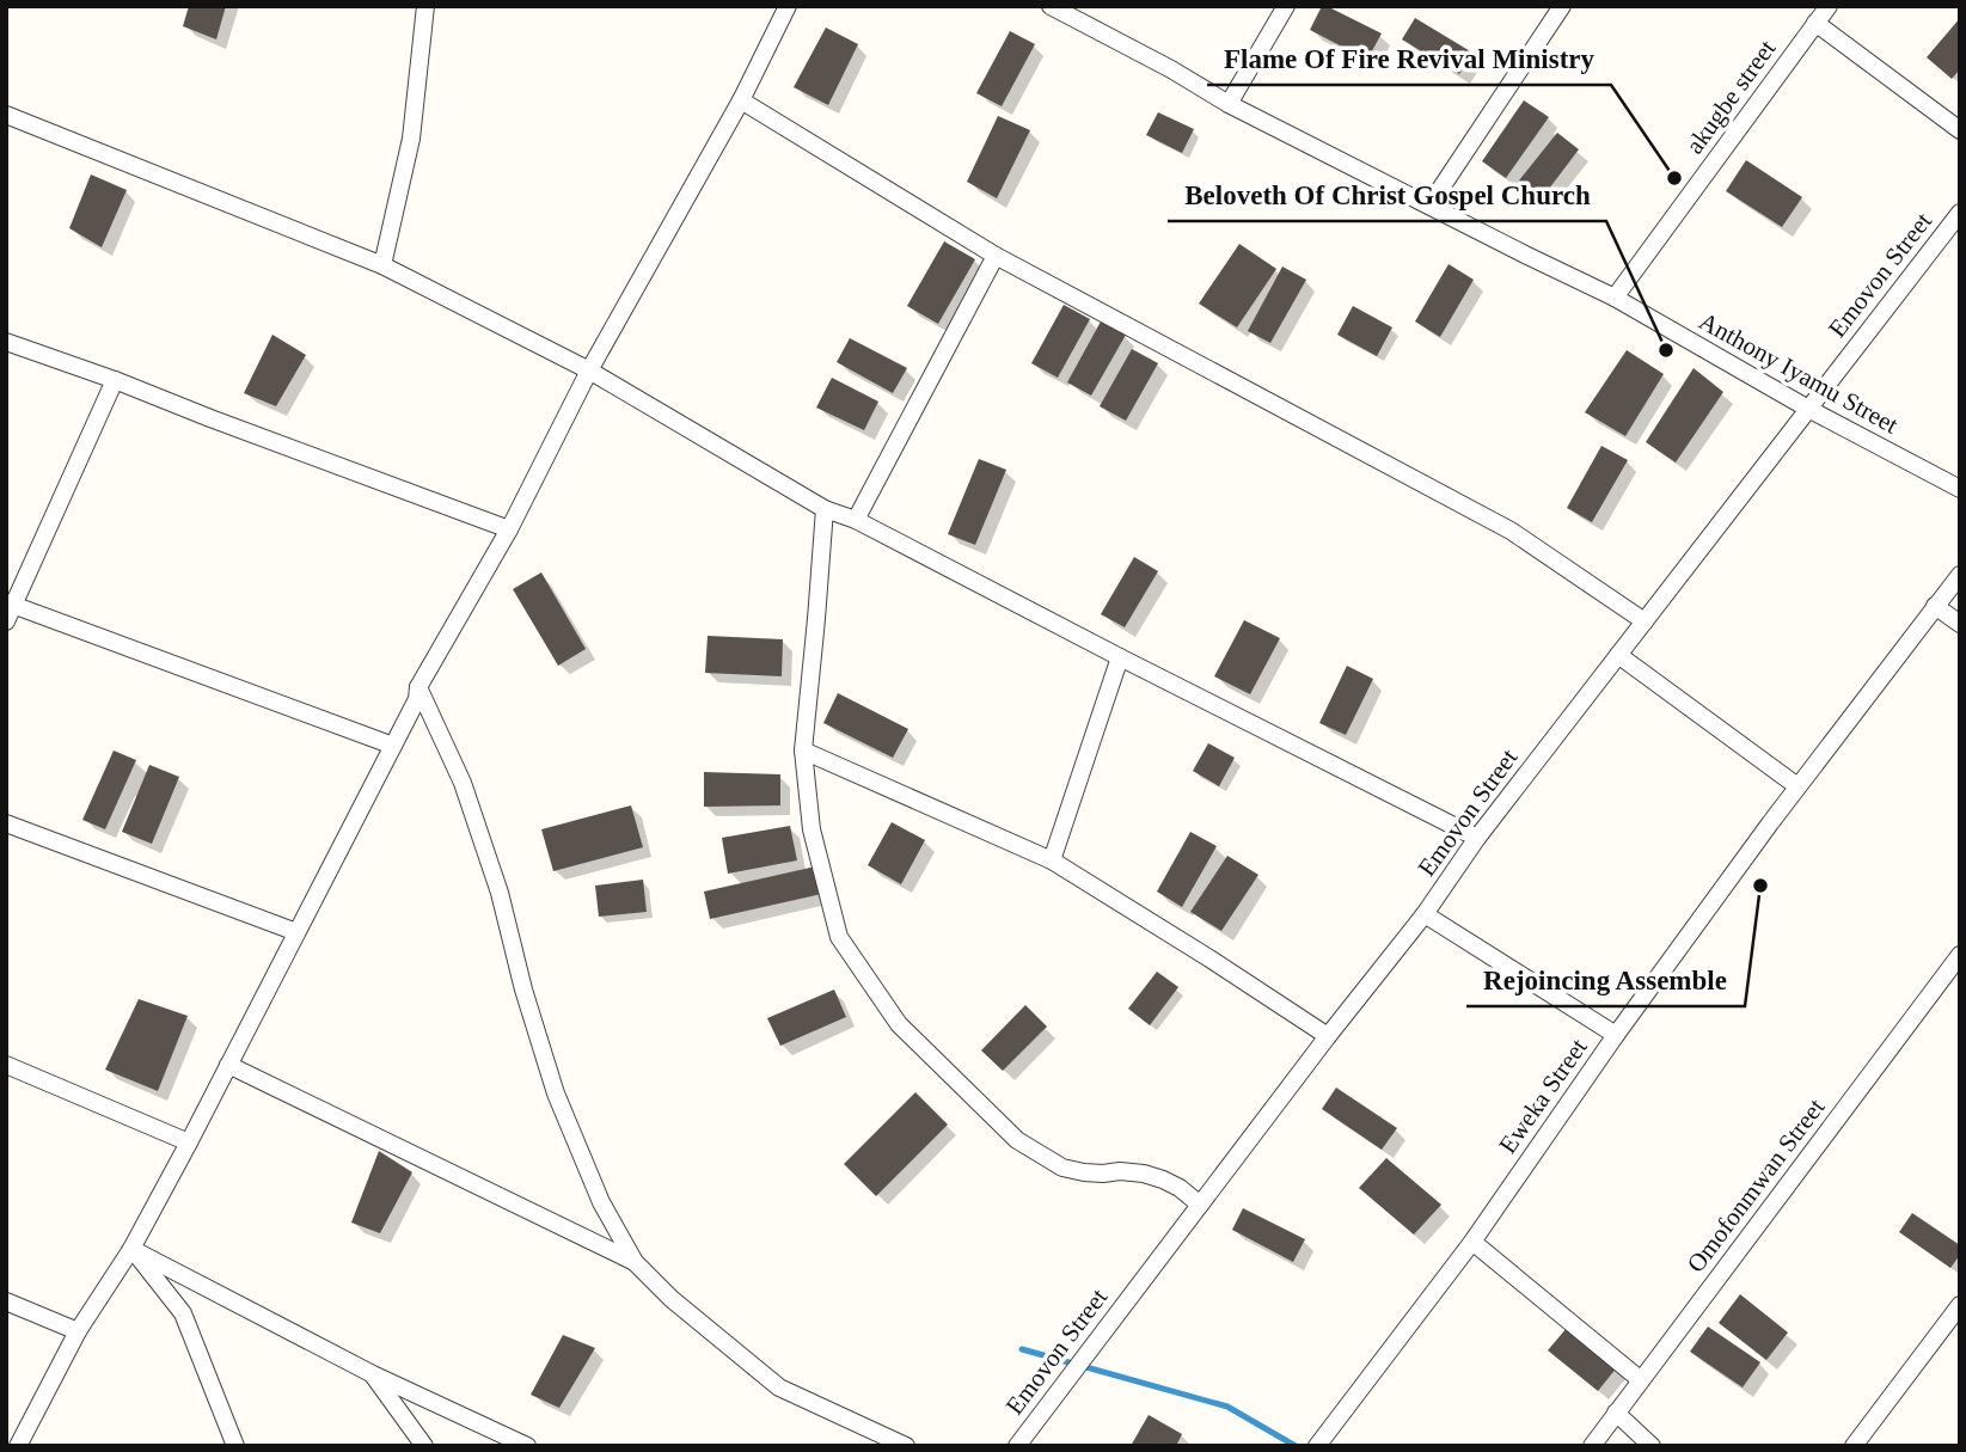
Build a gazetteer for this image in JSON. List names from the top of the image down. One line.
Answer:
{"streets":{"street":["akugbe street","Emovon Street","Anthony Iyamu Street","Eweka Street","Omofonmwan Street"]},"crossings":[["akugbe street","Anthony Iyamu Street"],["Emovon Street","Anthony Iyamu Street"]],"places":["Flame Of Fire Revival Ministry","Beloveth Of Christ Gospel Church","Rejoincing Assemble"]}
